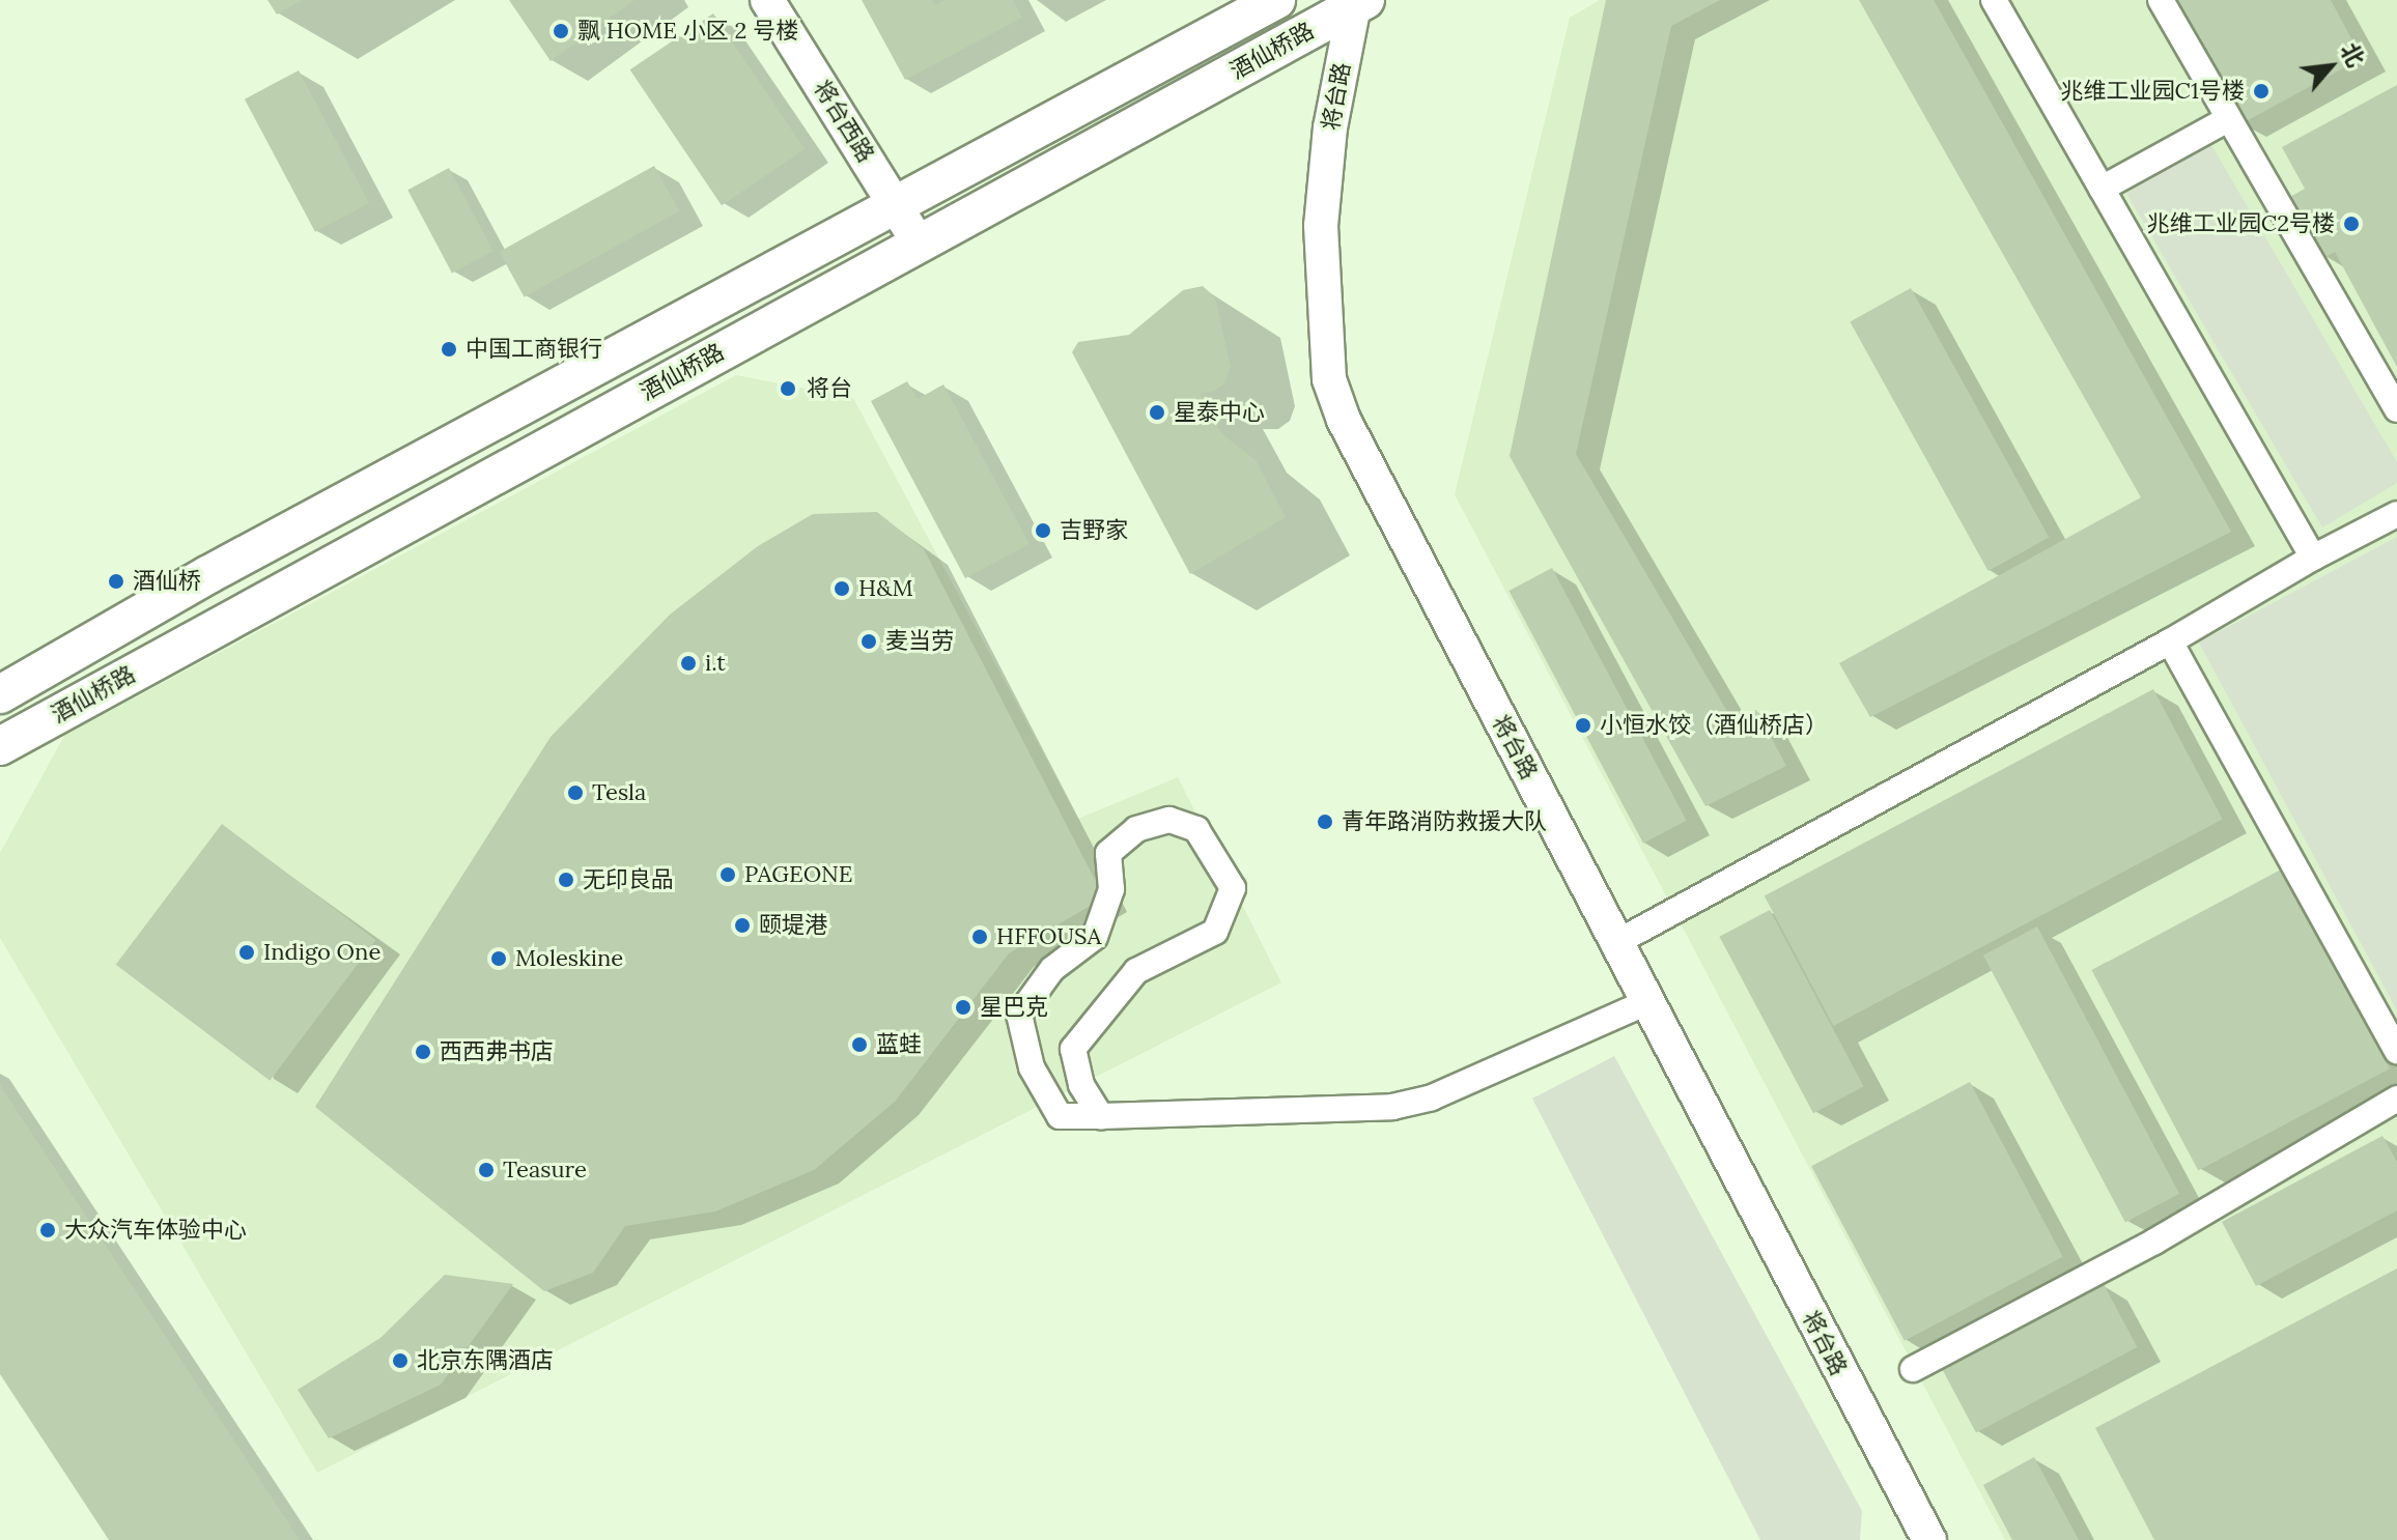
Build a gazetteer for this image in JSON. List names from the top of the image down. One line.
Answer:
{"streets":{"main road":["酒仙桥路","将台路","将台西路"]},"crossings":[["酒仙桥路","将台路"],["酒仙桥路","将台西路"]],"places":["飘 HOME 小区 2 号楼","兆维工业园C1号楼","兆维工业园C2号楼","中国工商银行","将台","星泰中心","吉野家","酒仙桥","H&M","麦当劳","i.t","小恒水饺（酒仙桥店）","Tesla","青年路消防救援大队","PAGEONE","无印良品","颐堤港","HFFOUSA","Indigo One","Moleskine","星巴克","蓝蛙","西西弗书店","Teasure","大众汽车体验中心","北京东隅酒店"],"north":"top right"}
